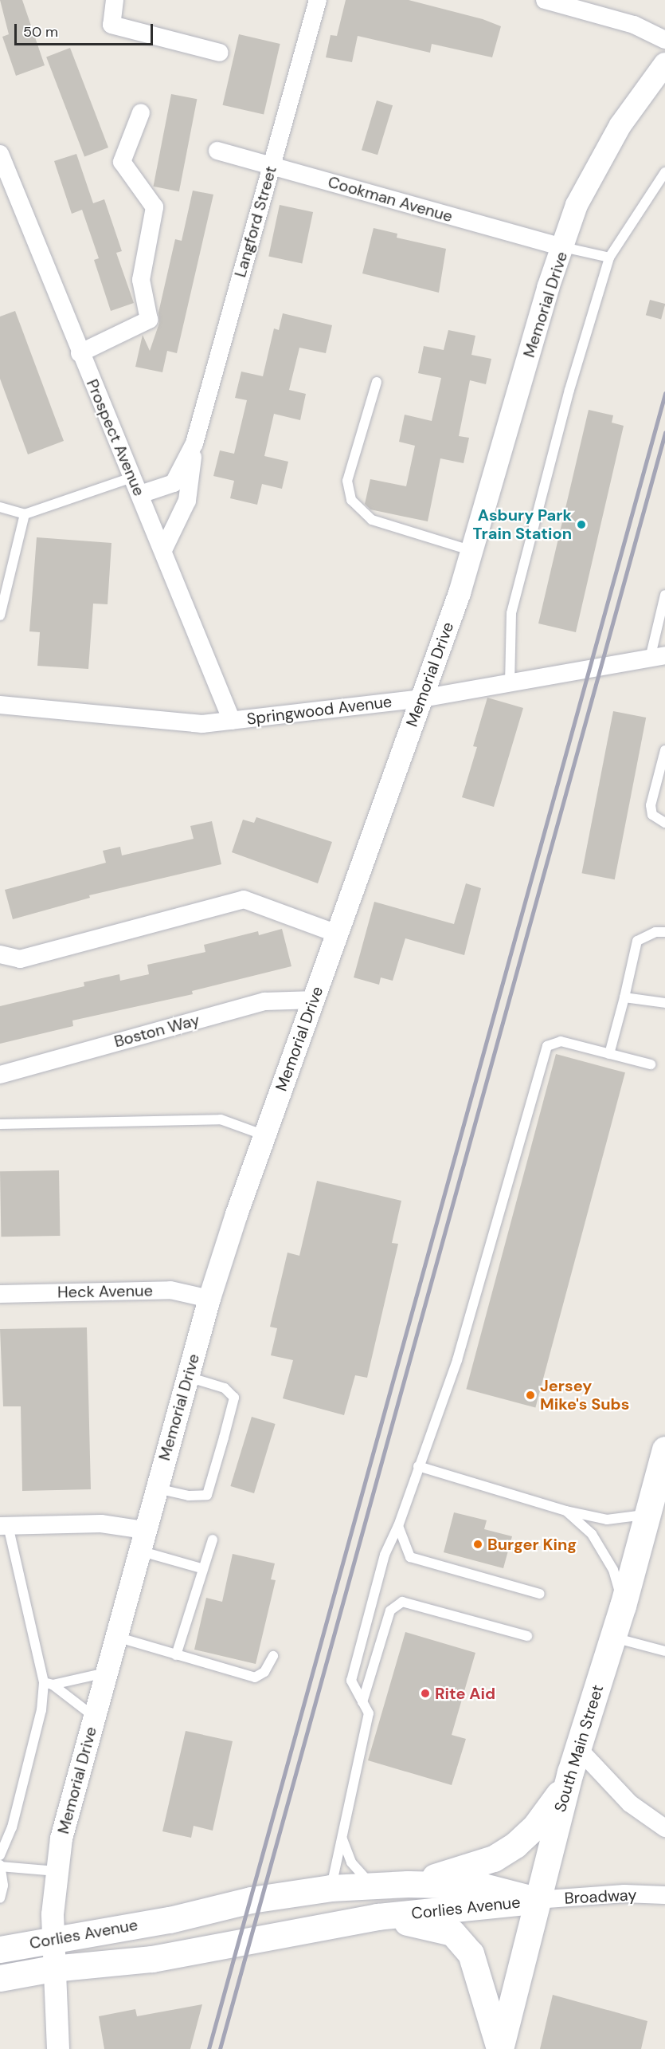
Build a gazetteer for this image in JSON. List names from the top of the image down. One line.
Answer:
{"streets":{"main road":["South Main Street","Corlies Avenue"],"street":["Cookman Avenue","Langford Street","Memorial Drive","Prospect Avenue","Springwood Avenue","Boston Way","Heck Avenue","Broadway"]},"crossings":[["Cookman Avenue","Langford Street"],["Cookman Avenue","Memorial Drive"],["Langford Street","Prospect Avenue"],["Memorial Drive","Springwood Avenue"],["Memorial Drive","Boston Way"],["Memorial Drive","Heck Avenue"],["Memorial Drive","Corlies Avenue"],["Prospect Avenue","Springwood Avenue"],["South Main Street","Broadway"],["South Main Street","Corlies Avenue"],["Broadway","Corlies Avenue"]],"places":["Asbury Park Train Station","Jersey Mike's Subs","Burger King","Rite Aid"],"scale_bar":"50 m"}
